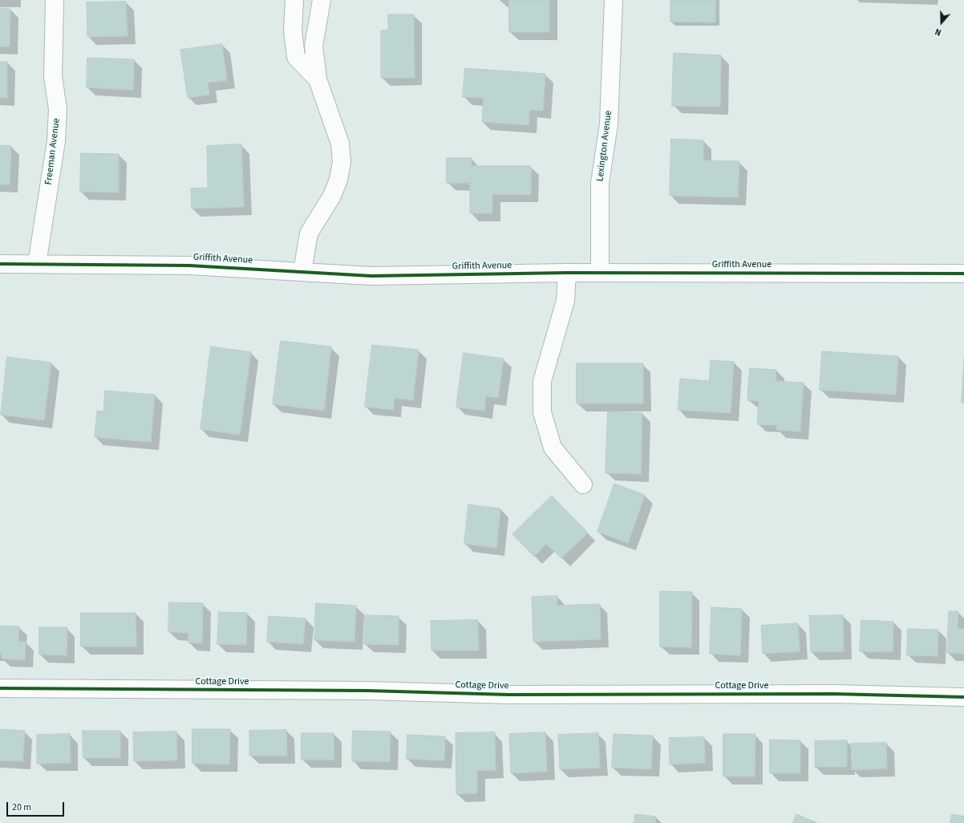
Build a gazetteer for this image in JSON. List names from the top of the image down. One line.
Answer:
{"streets":{"street":["Lexington Avenue","Freeman Avenue","Griffith Avenue","Cottage Drive"]},"crossings":[["Lexington Avenue","Griffith Avenue"],["Freeman Avenue","Griffith Avenue"]],"scale_bar":"20 m","north":"bottom"}
